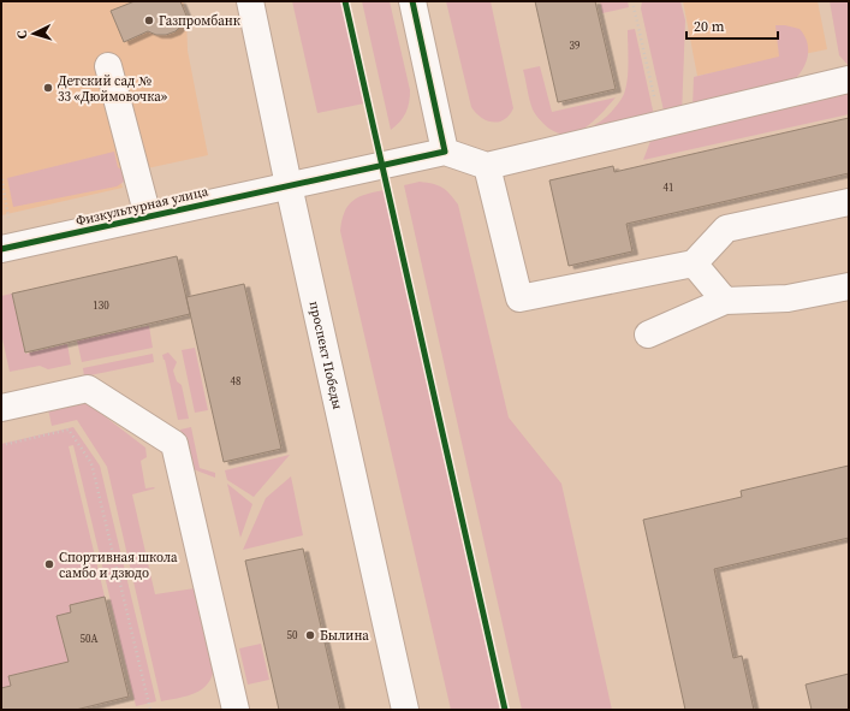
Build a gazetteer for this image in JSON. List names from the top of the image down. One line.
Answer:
{"streets":{"main road":["Физкультурная улица","проспект Победы"]},"crossings":[["Физкультурная улица","проспект Победы"]],"places":["Газпромбанк","Детский сад № 33 «Дюймовочка»","Спортивная школа самбо и дзюдо","Былина"],"house_numbers":["39","41","130","48","50","50А"],"scale_bar":"20 m","north":"left"}
